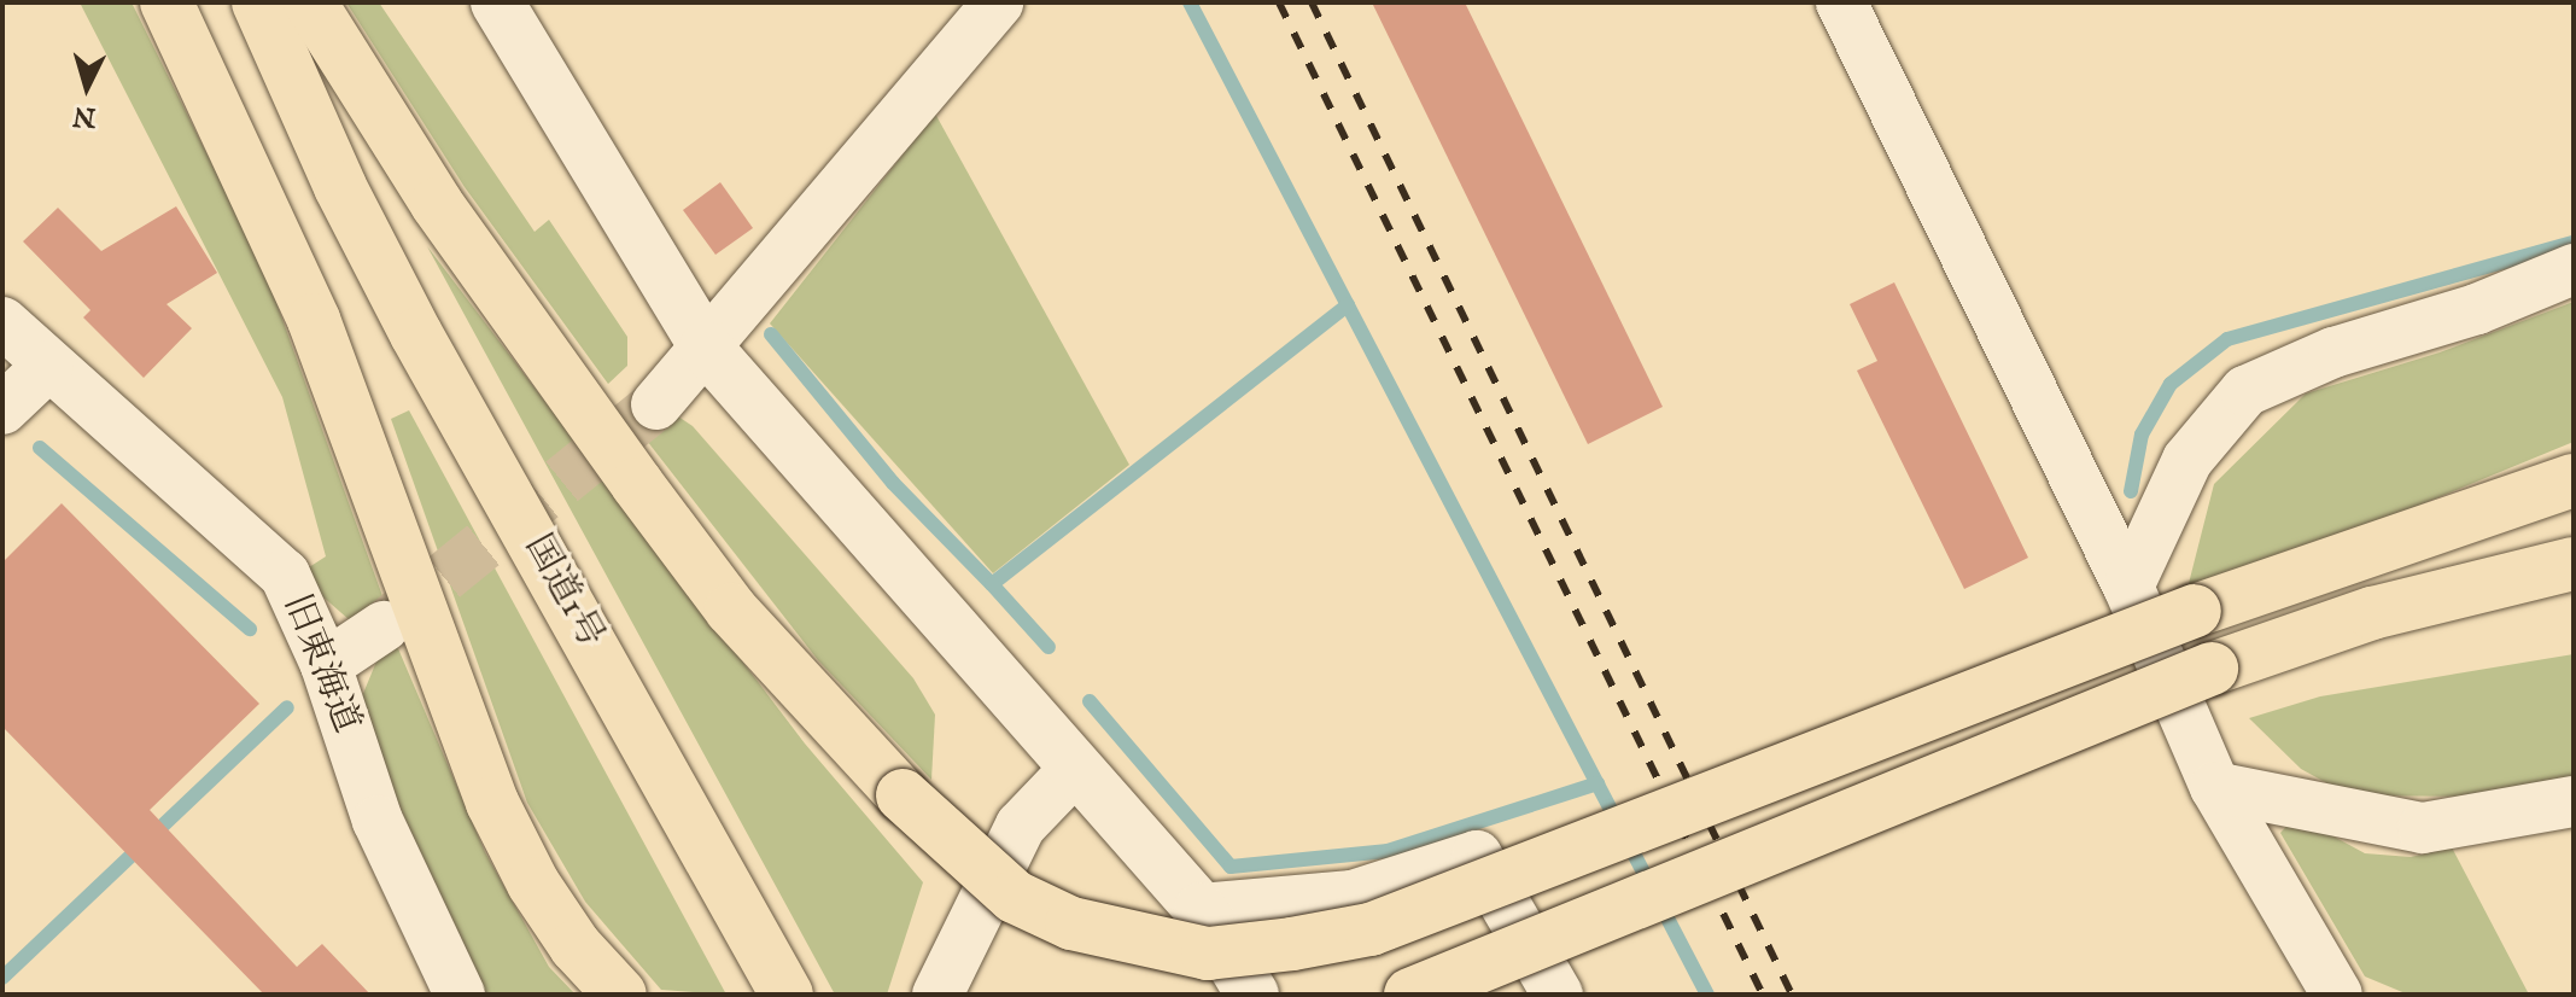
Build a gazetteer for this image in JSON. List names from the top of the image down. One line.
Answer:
{"streets":{"highway":["国道1号"],"street":["旧東海道"]},"north":"bottom"}
